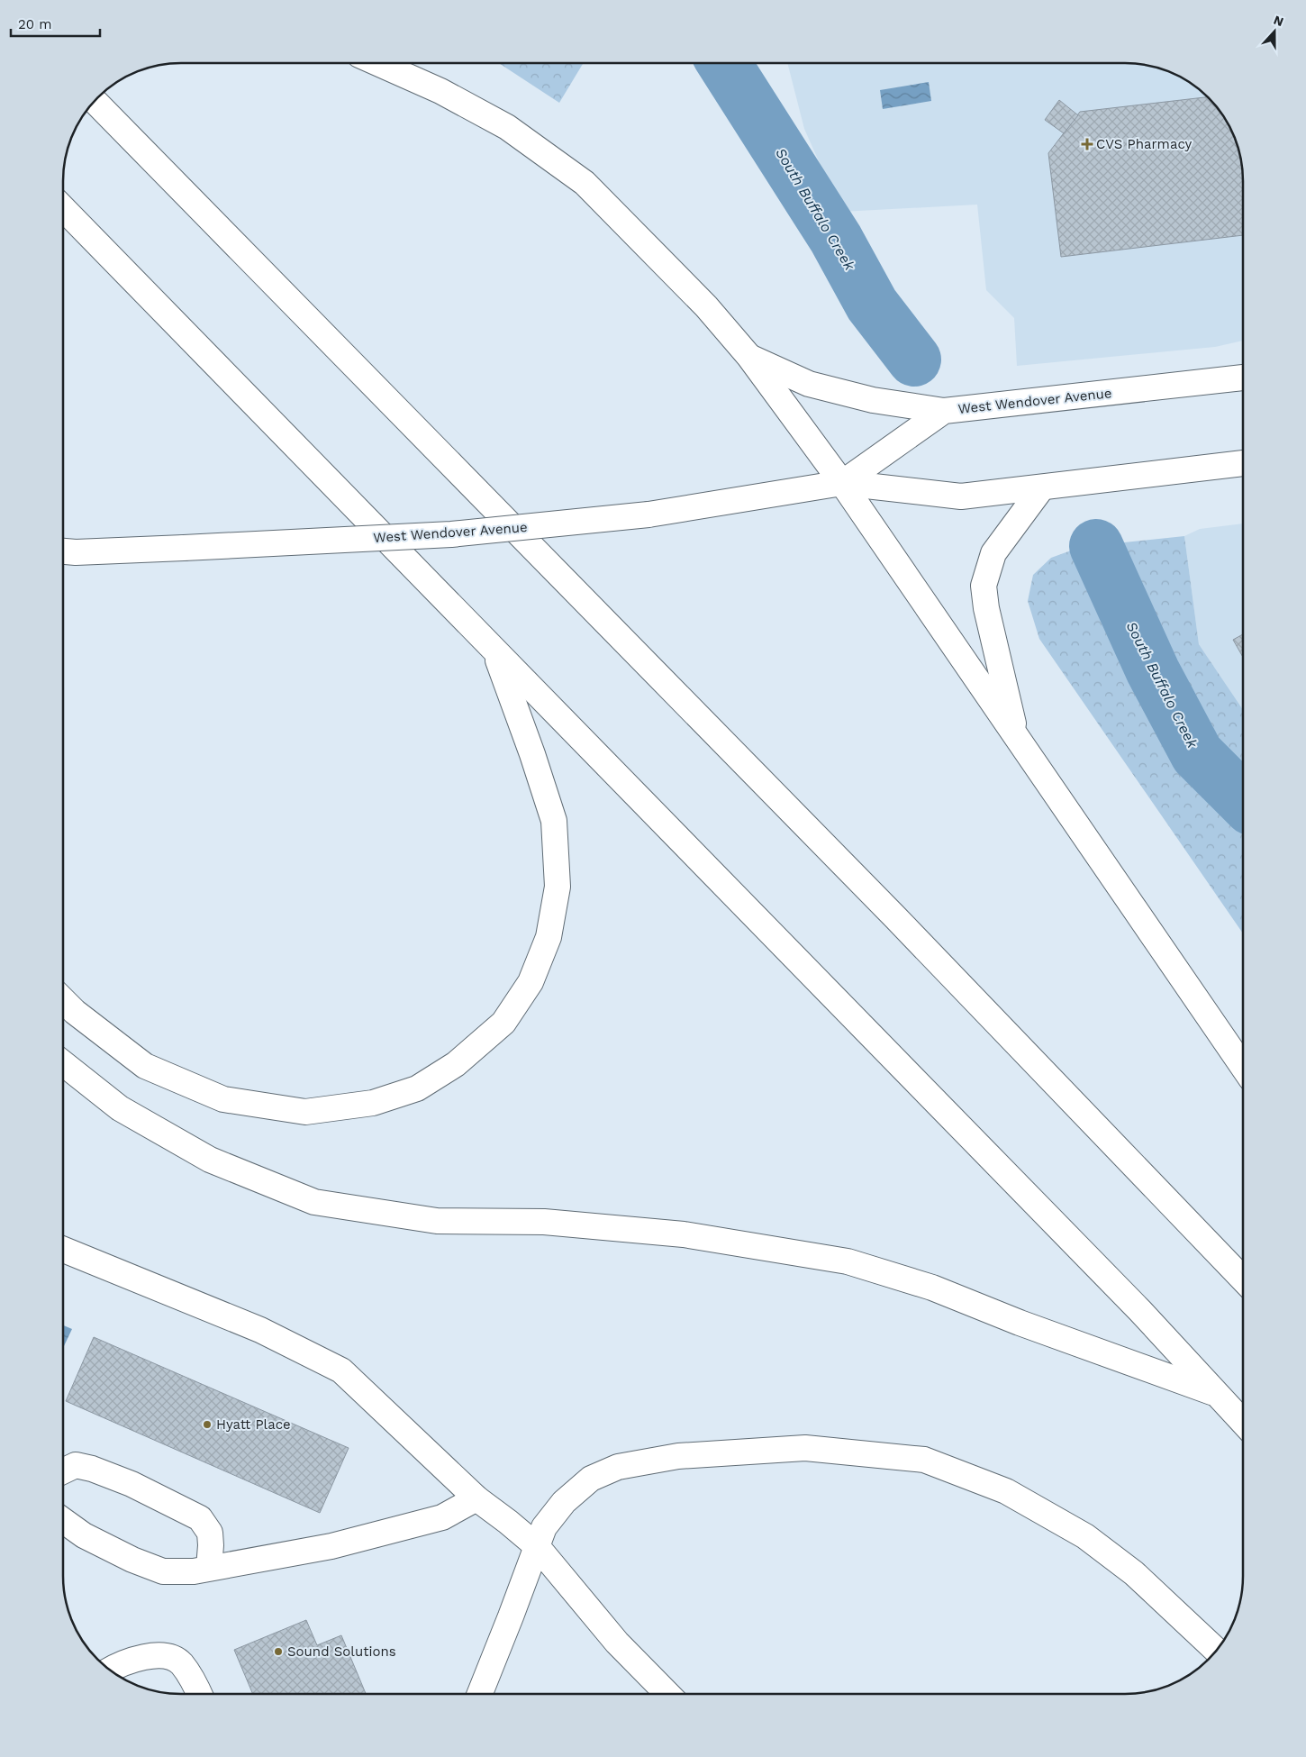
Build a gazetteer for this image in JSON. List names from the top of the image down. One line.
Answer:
{"streets":{"main road":["West Wendover Avenue"]},"water":["South Buffalo Creek"],"places":{"health":["CVS Pharmacy"],"other":["Hyatt Place","Sound Solutions"]},"scale_bar":"20 m","north":"top"}
